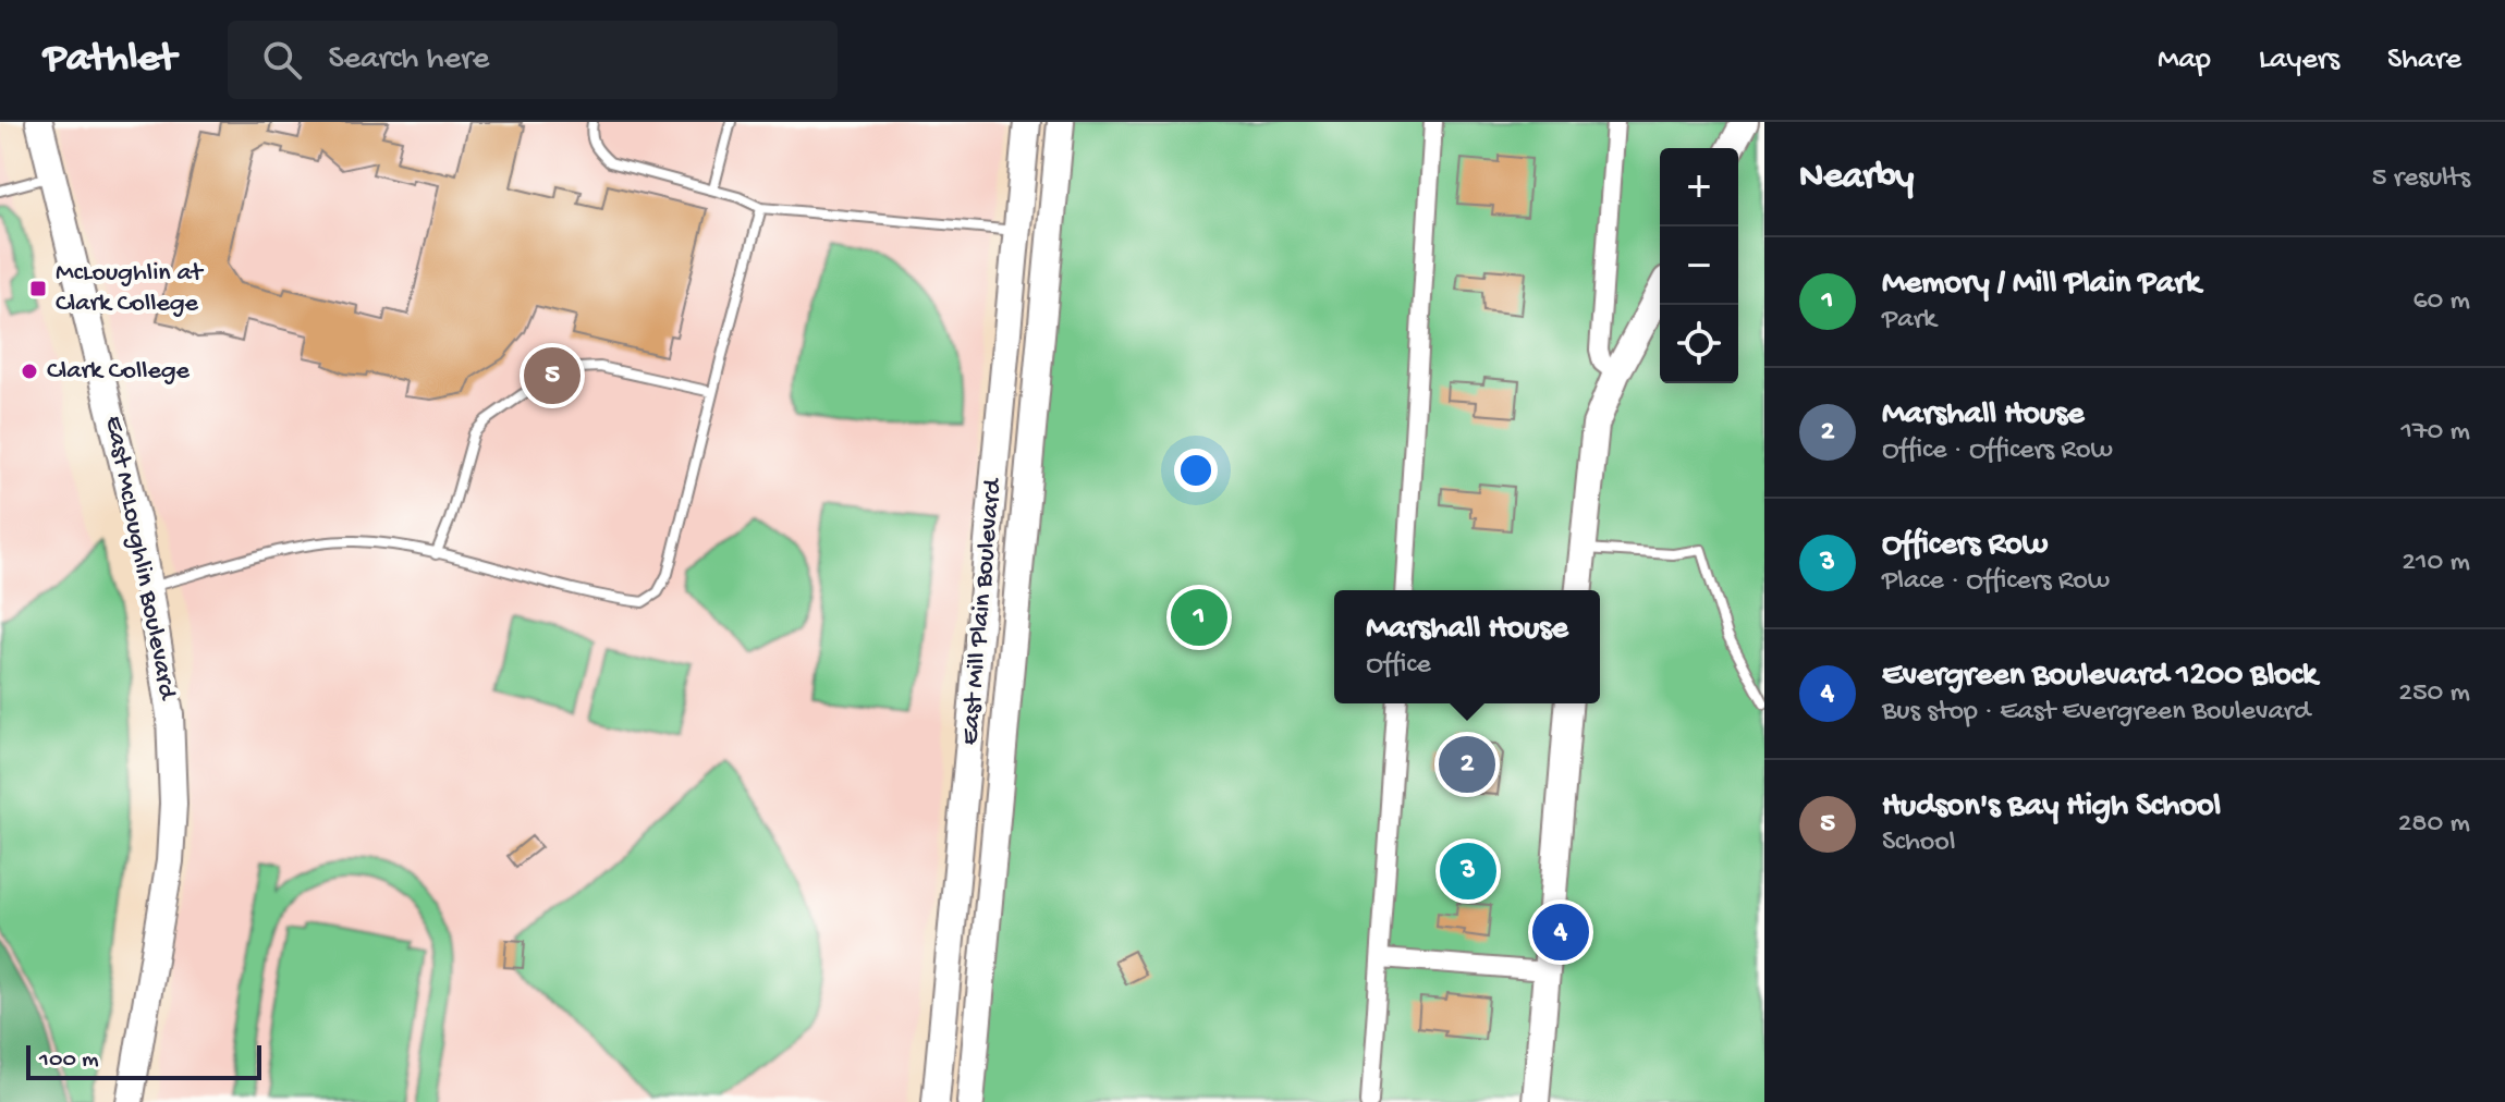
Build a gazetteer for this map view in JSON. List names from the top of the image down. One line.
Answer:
{"streets":{"main road":["East McLoughlin Boulevard","East Mill Plain Boulevard"]},"places":{"transit":["McLoughlin at Clark College"],"other":["Clark College"]},"scale_bar":"100 m","page":{"header":"Pathlet","search":"Search here","nav":["Map","Layers","Share"],"heading":["Nearby","5 results"],"map_buttons":["+","−"],"list":[{"mark":"1","name":"Memory / Mill Plain Park","note":"Park","value":"60 m"},{"mark":"2","name":"Marshall House","note":"Office · Officers Row","value":"170 m"},{"mark":"3","name":"Officers Row","note":"Place · Officers Row","value":"210 m"},{"mark":"4","name":"Evergreen Boulevard 1200 Block","note":"Bus stop · East Evergreen Boulevard","value":"250 m"},{"mark":"5","name":"Hudson's Bay High School","note":"School","value":"280 m"}],"pins":["5","1","2","3","4"],"popup":["Marshall House","Office"],"scale":"100 m"}}
